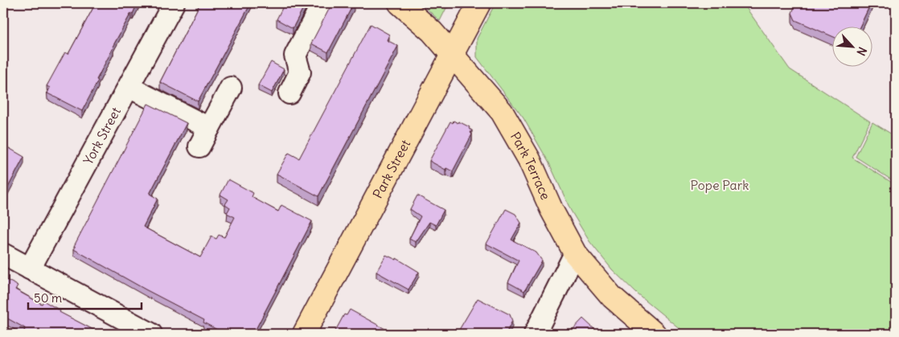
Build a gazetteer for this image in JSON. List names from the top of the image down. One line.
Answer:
{"streets":{"main road":["Park Terrace","Park Street"],"street":["York Street"]},"crossings":[["Park Terrace","Park Street"]],"parks":["Pope Park"],"scale_bar":"50 m","north":"bottom right"}
